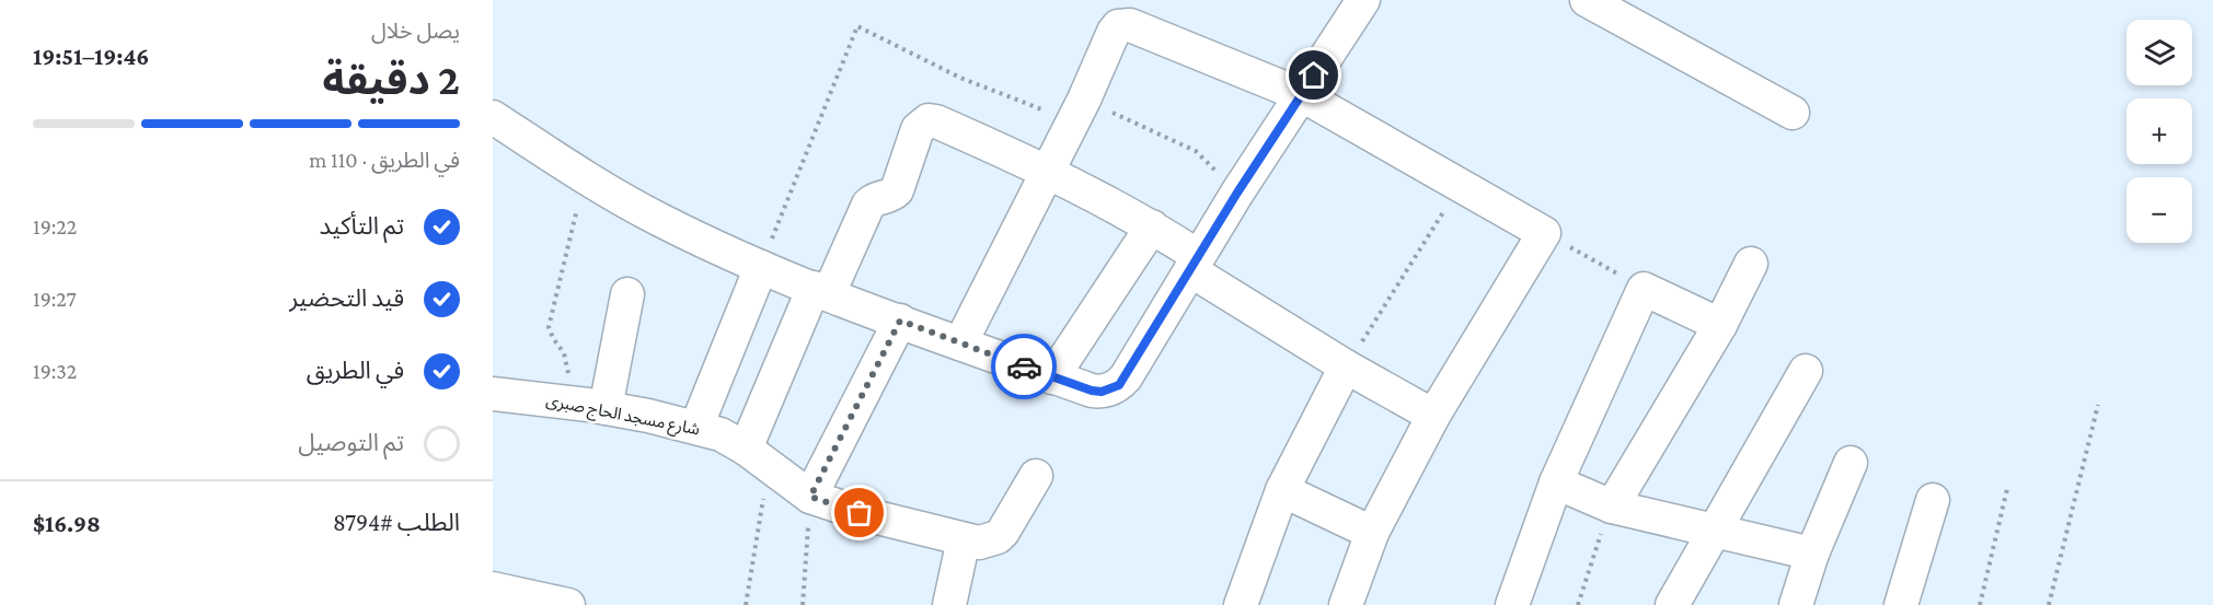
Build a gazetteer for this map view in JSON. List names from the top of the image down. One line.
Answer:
{"streets":{"street":["شارع مسجد الحاج صبرى"]},"page":{"heading":["2 دقيقة","يصل خلال","19:46–19:51"],"panel":["الطلب #8794","$16.98"],"map_buttons":["+","−"],"bar":"في الطريق · 110 m","list":[["تم التأكيد","19:22"],["قيد التحضير","19:27"],["في الطريق","19:32"],"تم التوصيل"]}}
